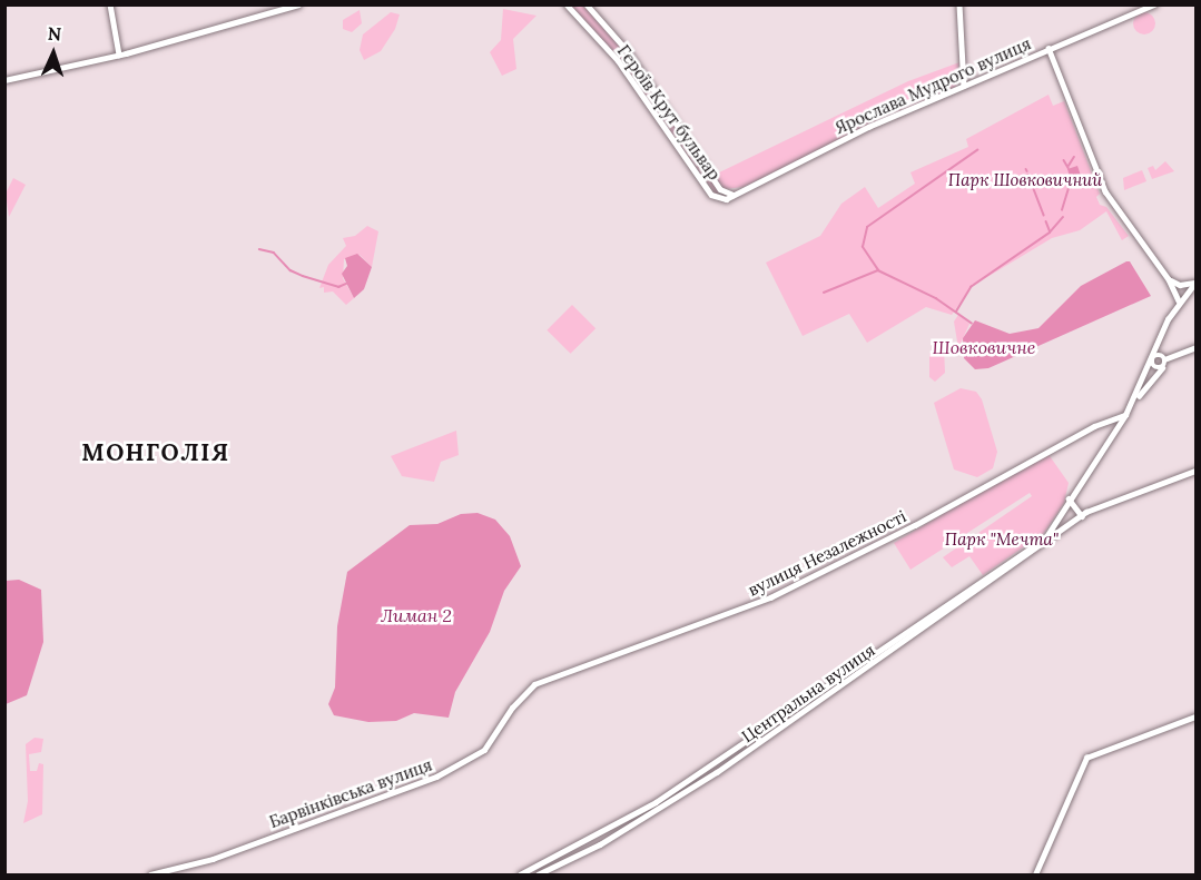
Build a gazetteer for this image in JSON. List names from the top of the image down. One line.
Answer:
{"streets":{"street":["Ярослава Мудрого вулиця","Героїв Крут бульвар","вулиця Незалежності","Центральна вулиця","Барвінківська вулиця"]},"crossings":[["Ярослава Мудрого вулиця","Героїв Крут бульвар"],["вулиця Незалежності","Барвінківська вулиця"]],"districts":["МОНГОЛІЯ"],"water":["Шовковичне","Лиман 2"],"parks":["Парк Шовковичний","Парк \"Мечта\""],"north":"top"}
